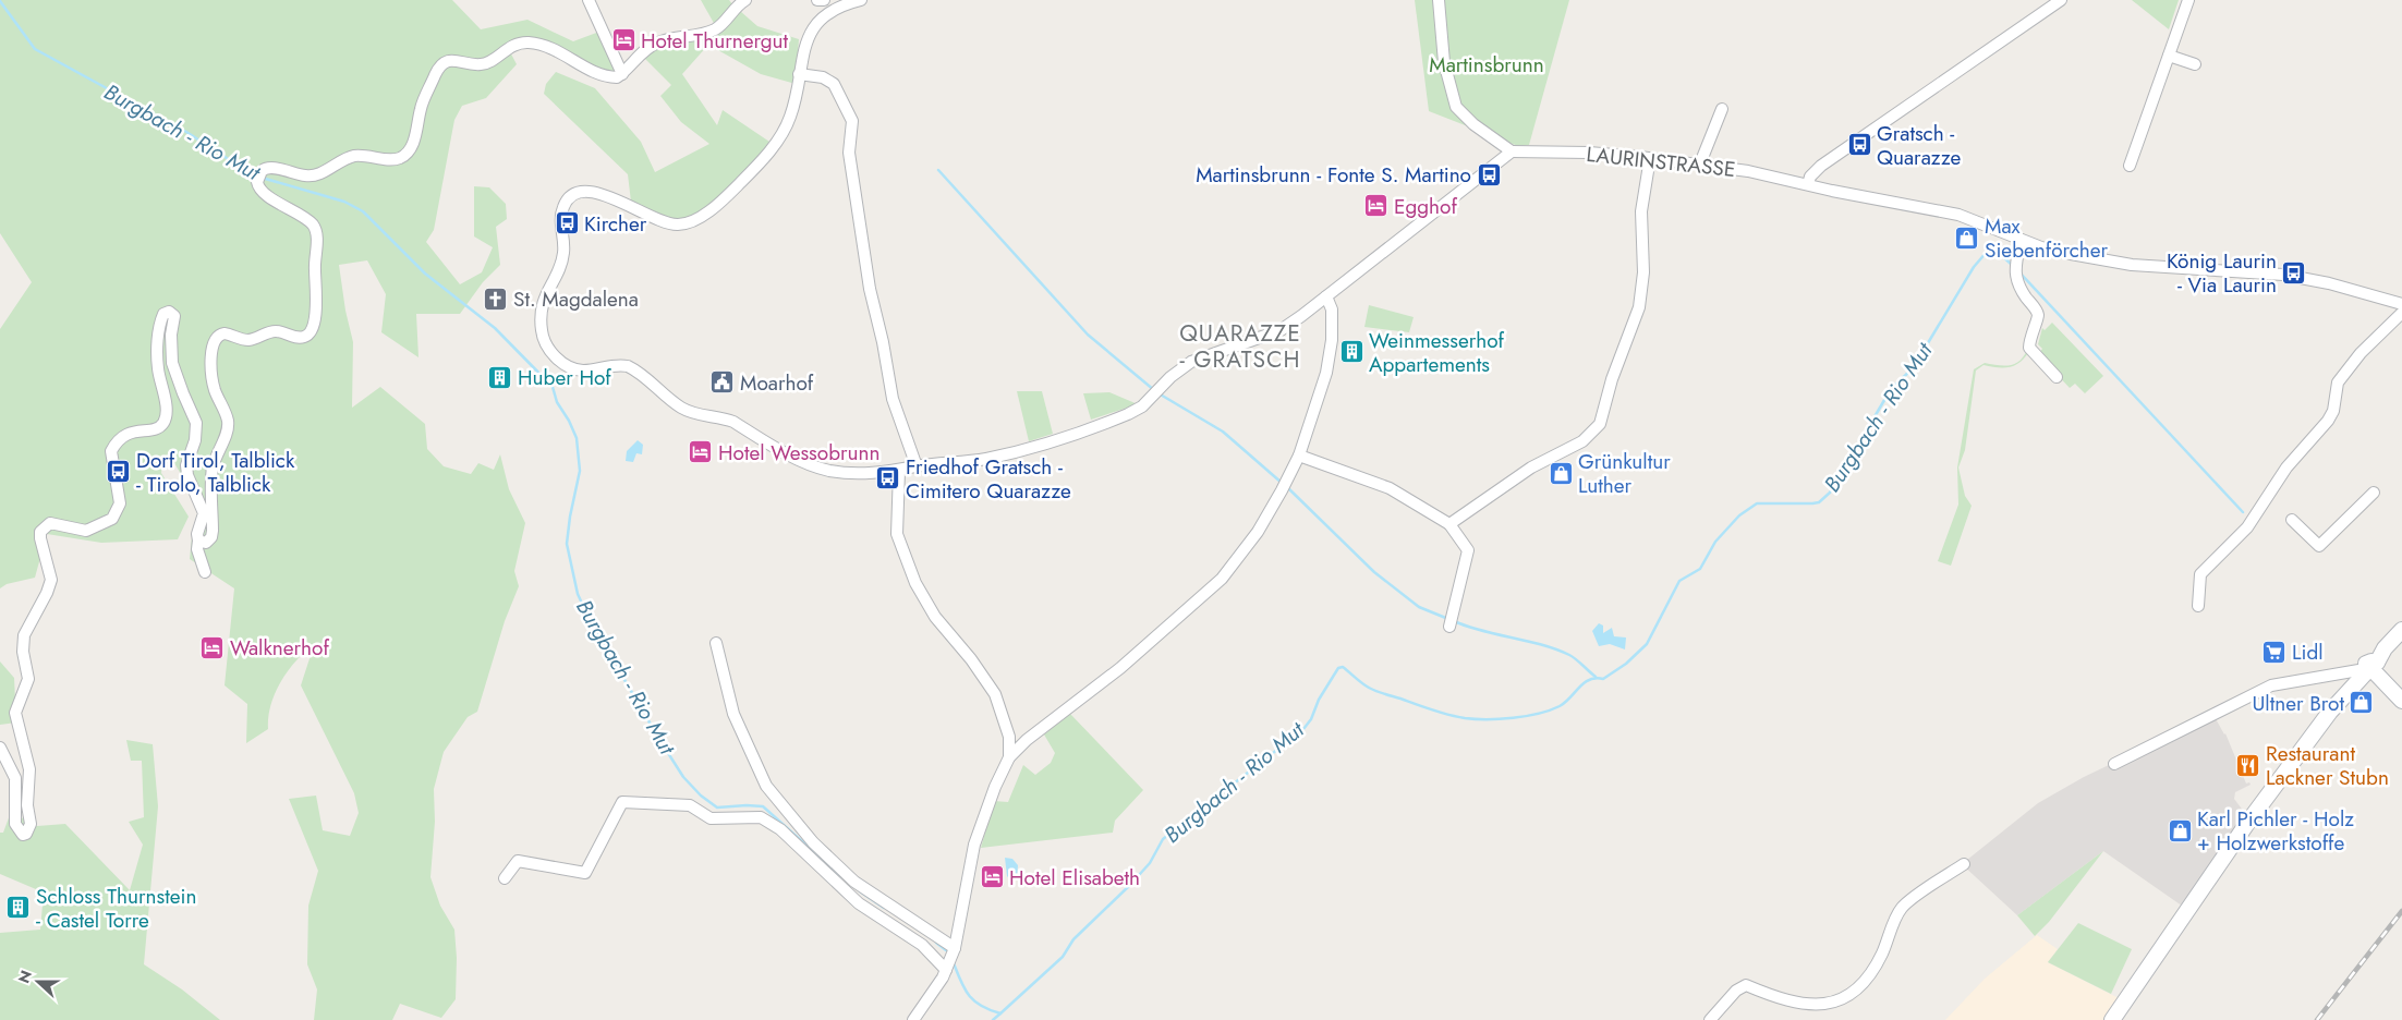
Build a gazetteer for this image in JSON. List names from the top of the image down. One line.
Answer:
{"streets":{"street":["LAURINSTRASSE"]},"districts":["QUARAZZE - GRATSCH"],"water":["Burgbach - Rio Mut"],"parks":["Martinsbrunn"],"places":{"hotel":["Hotel Thurnergut","Egghof","Hotel Wessobrunn","Walknerhof","Hotel Elisabeth"],"bus stop":["Gratsch - Quarazze","Martinsbrunn - Fonte S. Martino","Kircher","König Laurin - Via Laurin","Dorf Tirol, Talblick - Tirolo, Talblick","Friedhof Gratsch - Cimitero Quarazze"],"shop":["Max Siebenförcher","Grünkultur Luther","Ultner Brot","Karl Pichler - Holz + Holzwerkstoffe"],"church":["St. Magdalena"],"building":["Weinmesserhof Appartements","Huber Hof","Schloss Thurnstein - Castel Torre"],"public building":["Moarhof"],"supermarket":["Lidl"],"restaurant":["Restaurant Lackner Stubn"]},"north":"left"}
